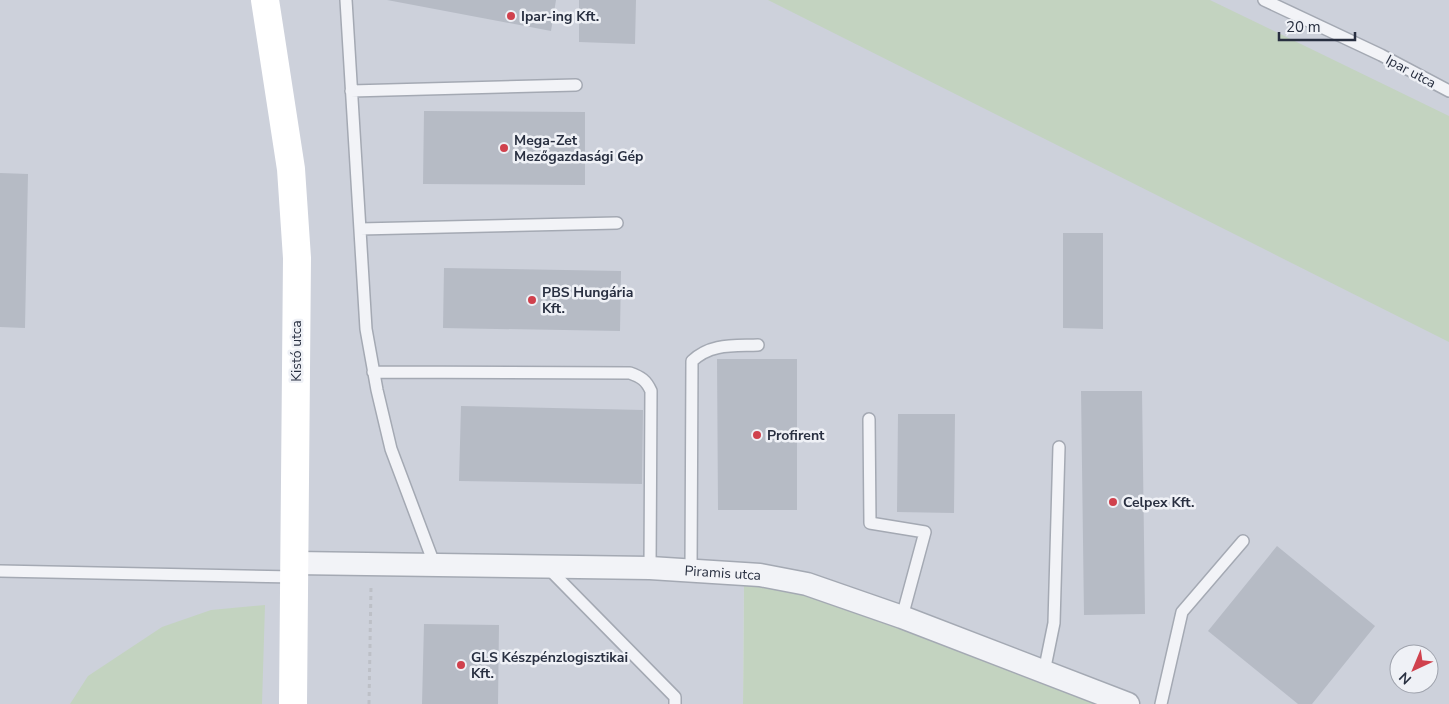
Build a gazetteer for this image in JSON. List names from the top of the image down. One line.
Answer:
{"streets":{"street":["Kistó utca","Piramis utca"],"lane":["Ipar utca"]},"crossings":[["Kistó utca","Piramis utca"]],"places":["Ipar-ing Kft.","Mega-Zet Mezőgazdasági Gép","PBS Hungária Kft.","Profirent","Celpex Kft.","GLS Készpénzlogisztikai Kft."],"scale_bar":"20 m","north":"bottom left"}
